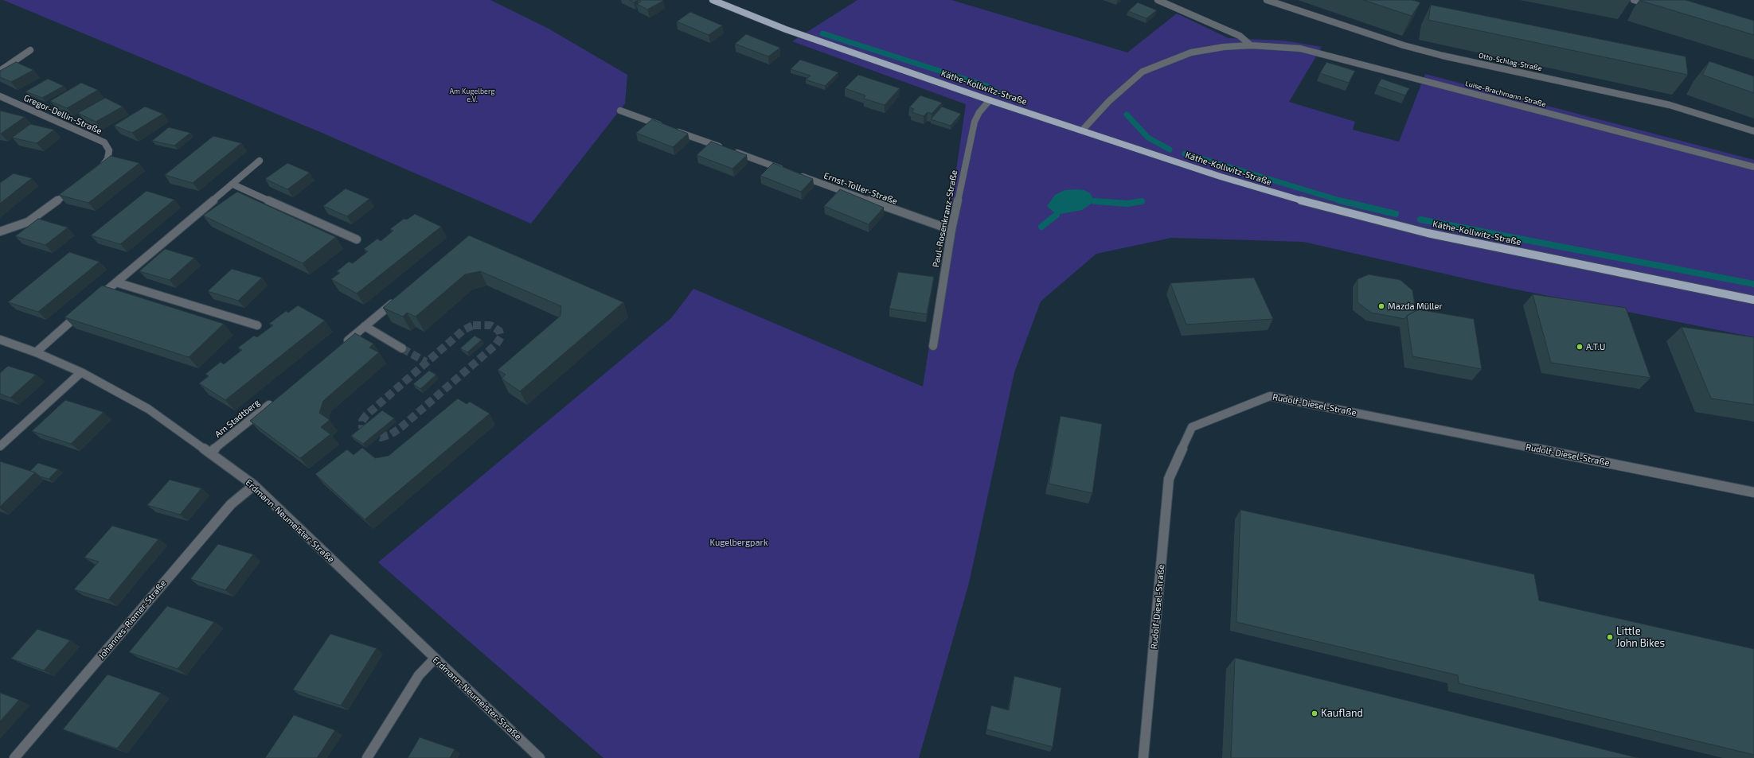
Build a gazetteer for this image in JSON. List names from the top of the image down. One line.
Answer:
{"streets":{"main road":["Käthe-Kollwitz-Straße"],"street":["Otto-Schlag-Straße","Luise-Brachmann-Straße","Gregor-Dellin-Straße","Ernst-Toller-Straße","Paul-Rosenkranz-Straße","Rudolf-Diesel-Straße","Am Stadtberg","Erdmann-Neumeister-Straße","Johannes-Riemer-Straße"]},"crossings":[["Käthe-Kollwitz-Straße","Luise-Brachmann-Straße"],["Käthe-Kollwitz-Straße","Paul-Rosenkranz-Straße"],["Ernst-Toller-Straße","Paul-Rosenkranz-Straße"],["Am Stadtberg","Erdmann-Neumeister-Straße"],["Erdmann-Neumeister-Straße","Johannes-Riemer-Straße"]],"parks":["Am Kugelberg e.V.","Kugelbergpark"],"places":["Mazda Müller","A.T.U","Little John Bikes","Kaufland"]}
